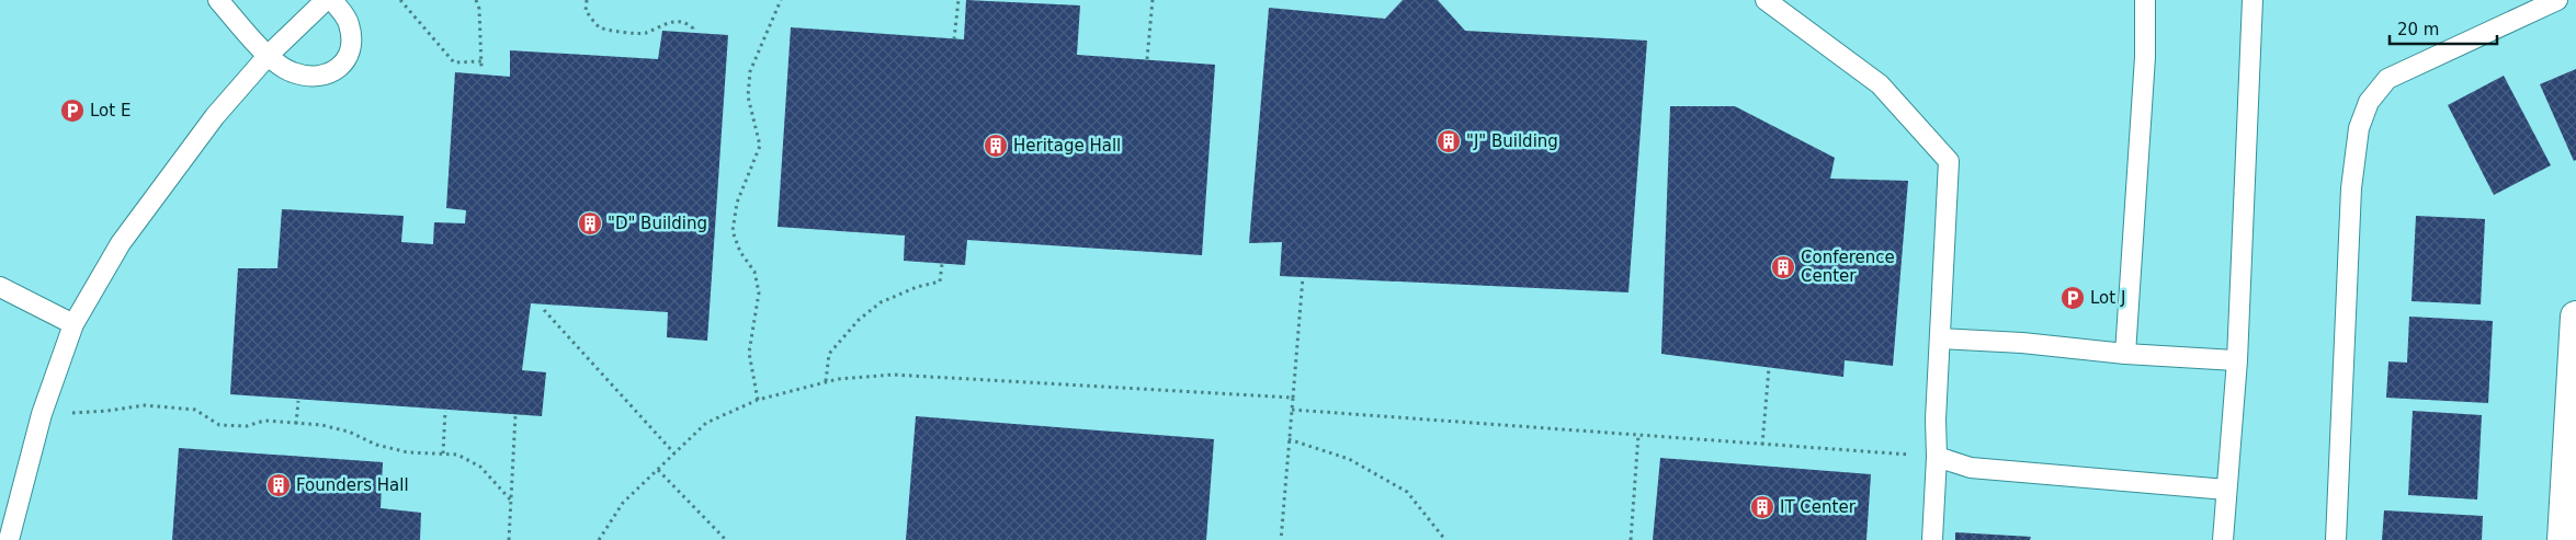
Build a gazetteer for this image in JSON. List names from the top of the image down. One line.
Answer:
{"places":{"parking":["Lot E","Lot J"],"building":["\"J\" Building","Heritage Hall","\"D\" Building","Conference Center","Founders Hall","IT Center"]},"scale_bar":"20 m"}
